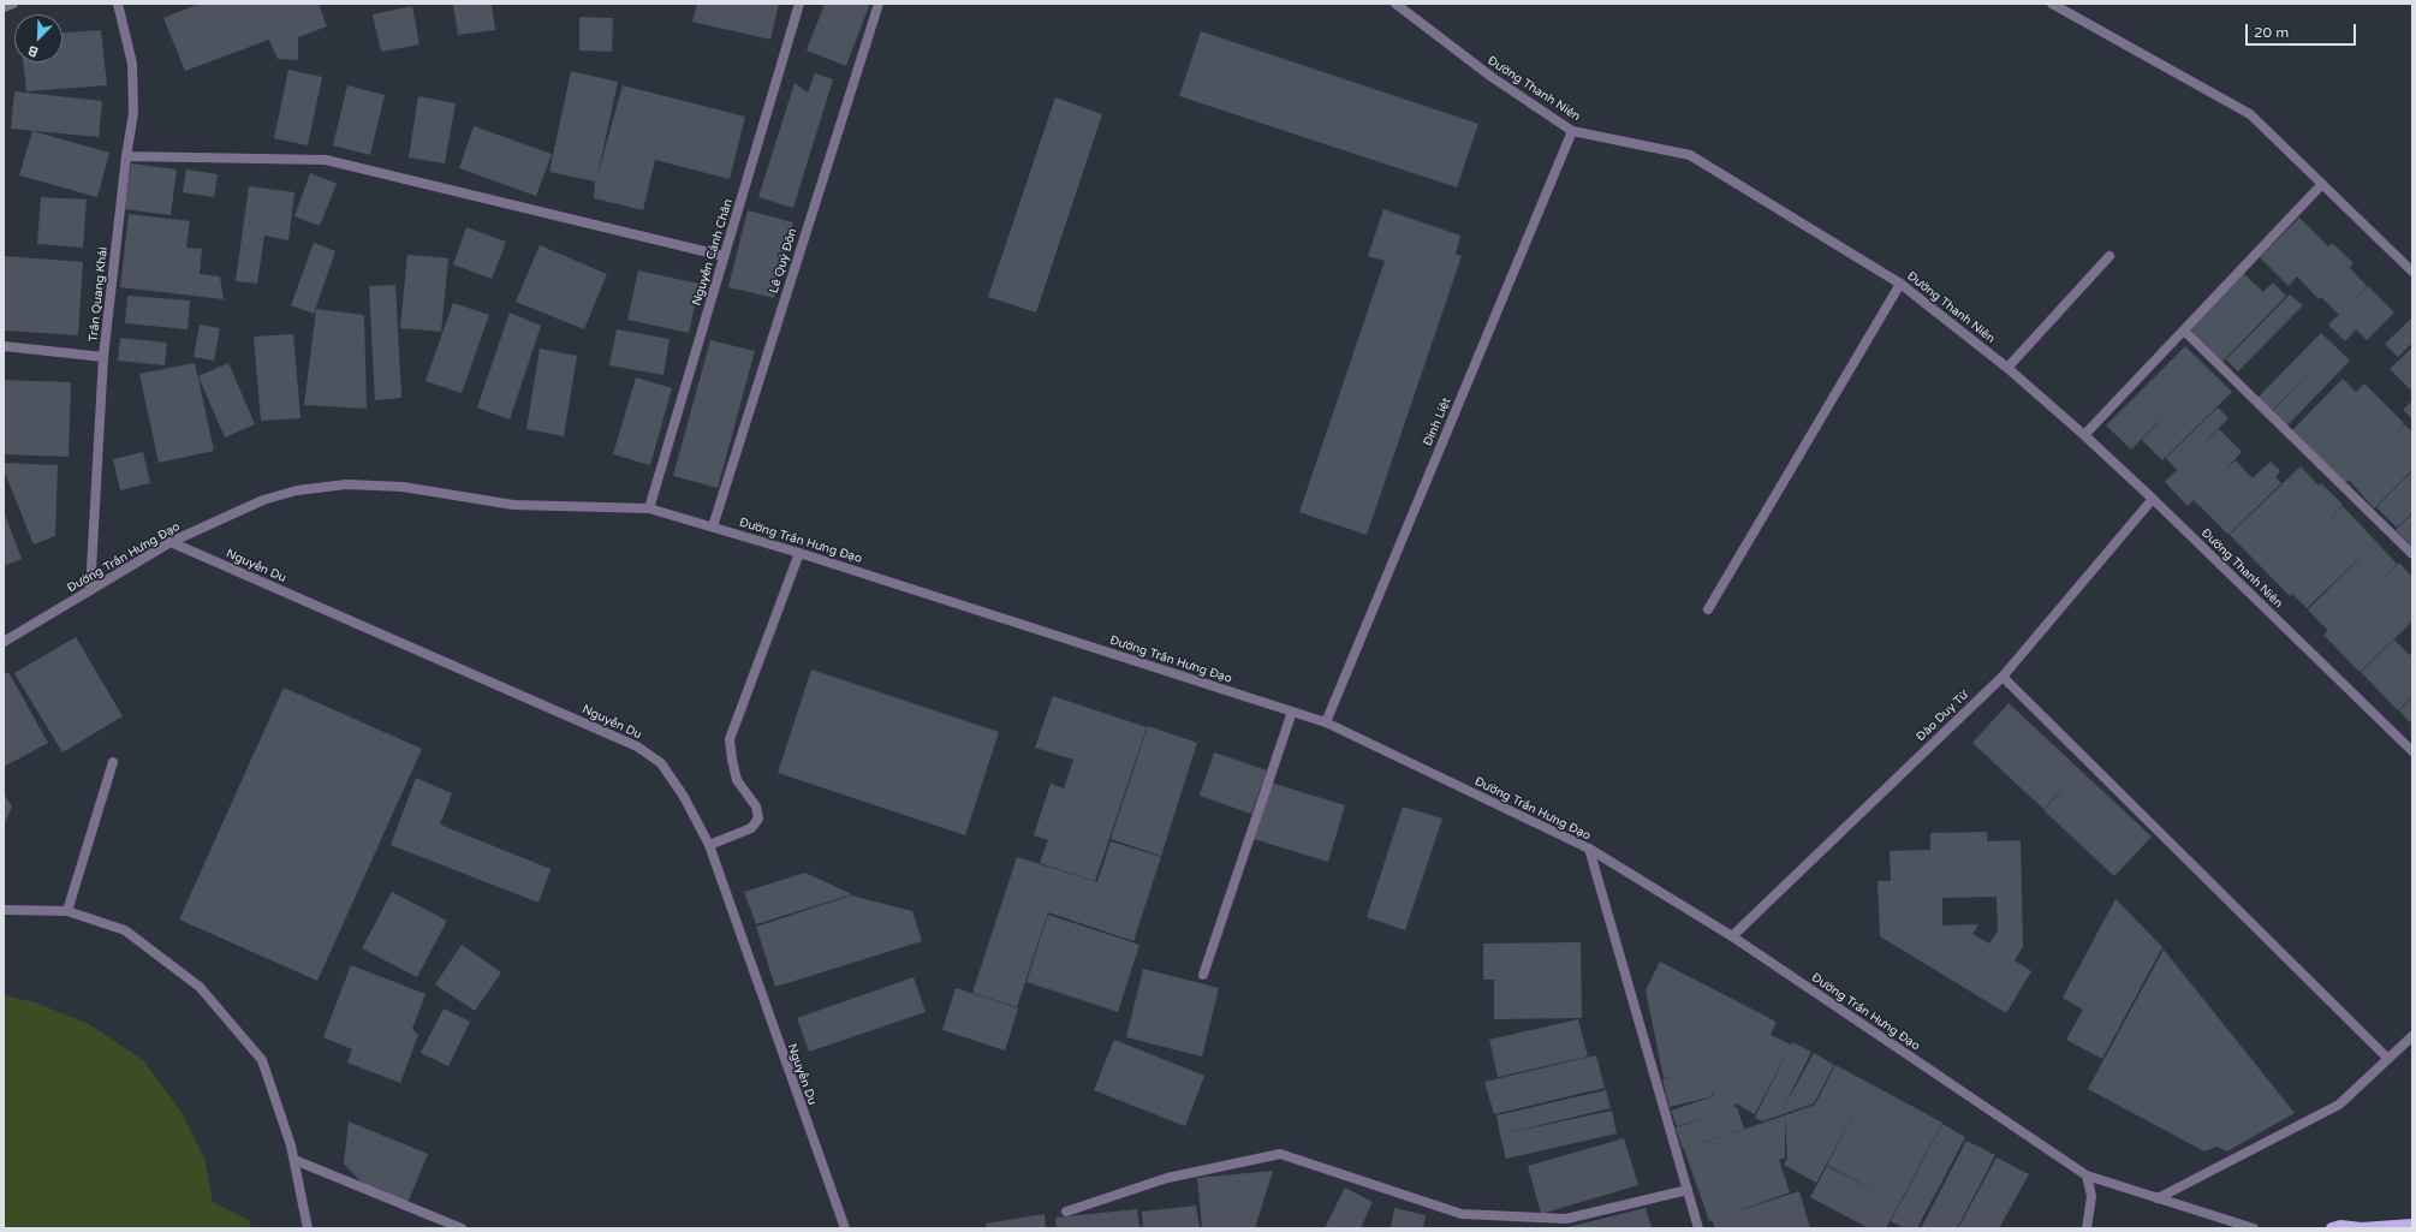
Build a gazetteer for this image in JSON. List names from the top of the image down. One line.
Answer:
{"streets":{"street":["Đường Thanh Niên","Nguyễn Cảnh Chân","Lê Quý Đôn","Trần Quang Khải","Đinh Liệt","Đường Trần Hưng Đạo","Nguyễn Du","Đào Duy Từ"]},"crossings":[["Đường Thanh Niên","Đinh Liệt"],["Đường Thanh Niên","Đào Duy Từ"],["Nguyễn Cảnh Chân","Đường Trần Hưng Đạo"],["Lê Quý Đôn","Đường Trần Hưng Đạo"],["Trần Quang Khải","Đường Trần Hưng Đạo"],["Đinh Liệt","Đường Trần Hưng Đạo"],["Đường Trần Hưng Đạo","Nguyễn Du"],["Đường Trần Hưng Đạo","Đào Duy Từ"]],"scale_bar":"20 m","north":"bottom left"}
